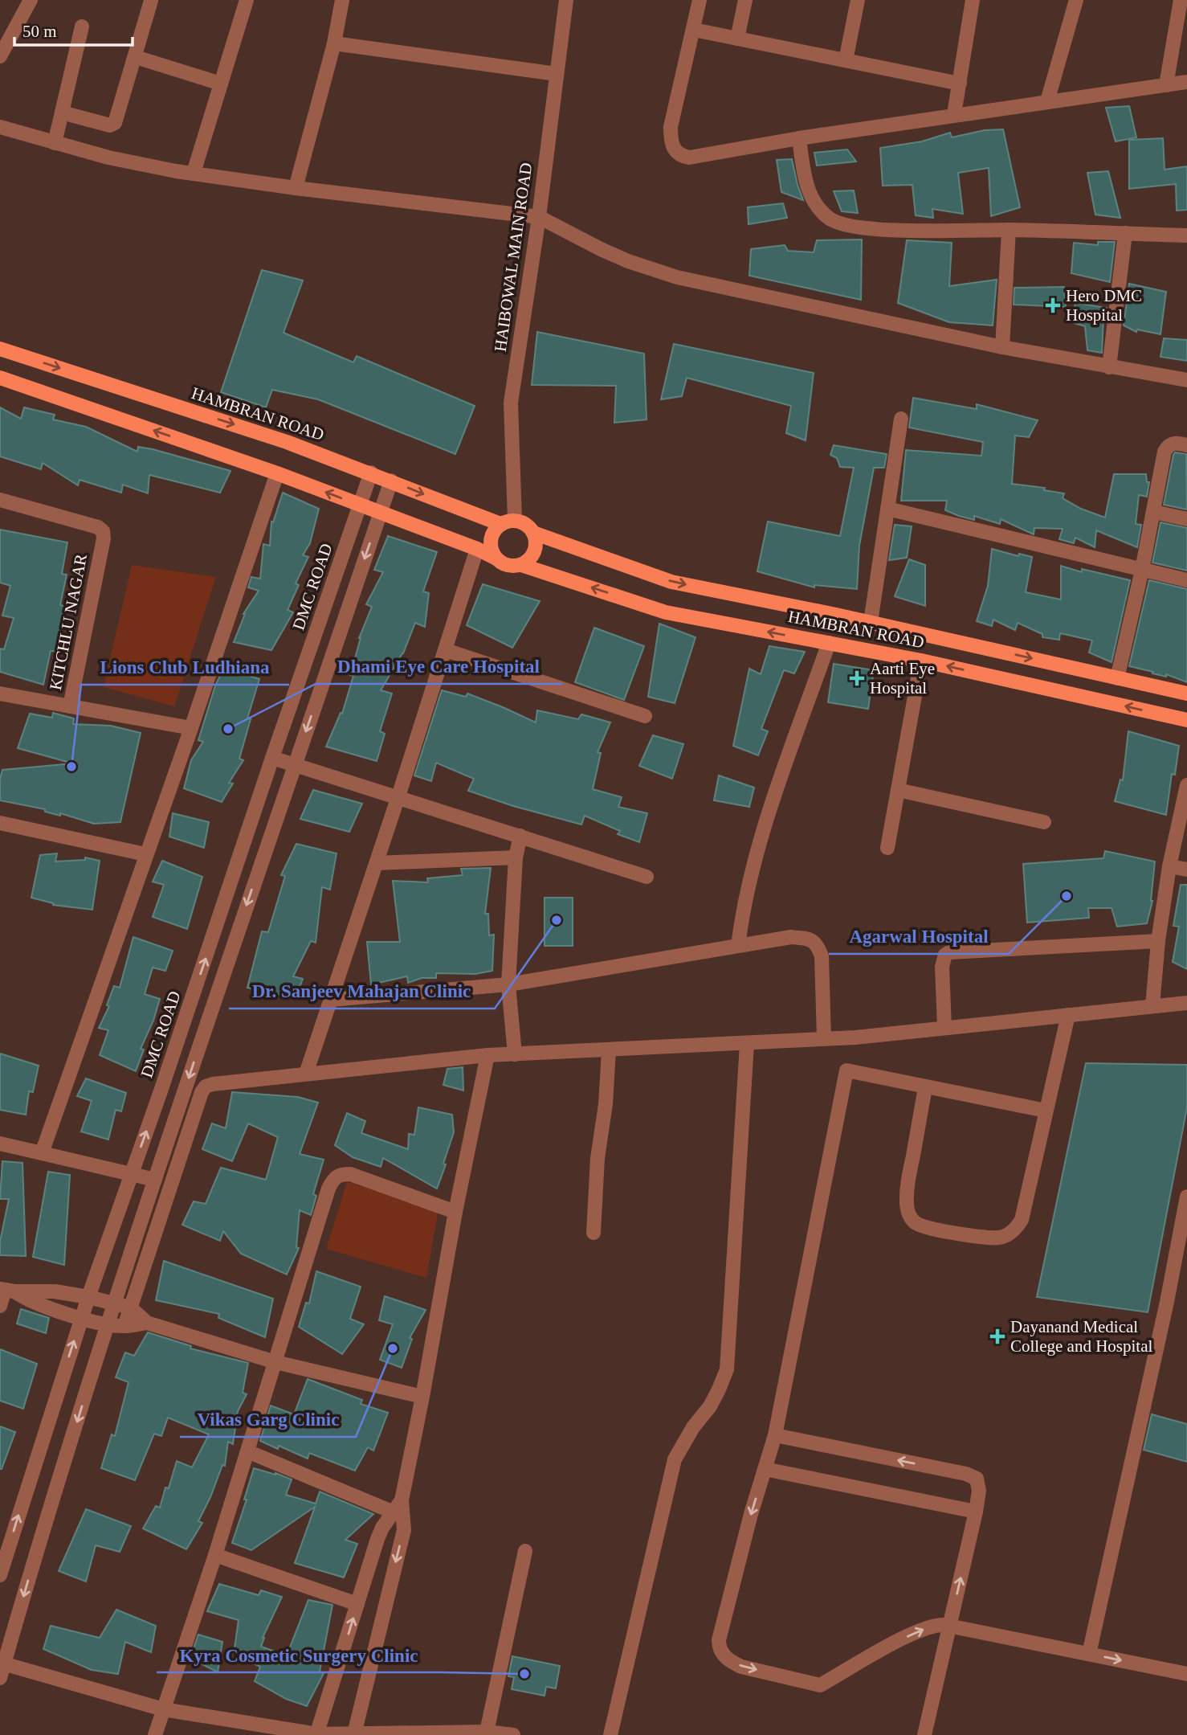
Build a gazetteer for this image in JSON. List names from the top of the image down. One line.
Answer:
{"streets":{"main road":["HAMBRAN ROAD"],"street":["HAIBOWAL MAIN ROAD","DMC ROAD","KITCHLU NAGAR"]},"crossings":[["HAIBOWAL MAIN ROAD","HAMBRAN ROAD"],["HAMBRAN ROAD","DMC ROAD"]],"places":{"health":["Hero DMC Hospital","Aarti Eye Hospital","Dayanand Medical College and Hospital"],"other":["Dhami Eye Care Hospital","Lions Club Ludhiana","Agarwal Hospital","Dr. Sanjeev Mahajan Clinic","Vikas Garg Clinic","Kyra Cosmetic Surgery Clinic"]},"scale_bar":"50 m"}
